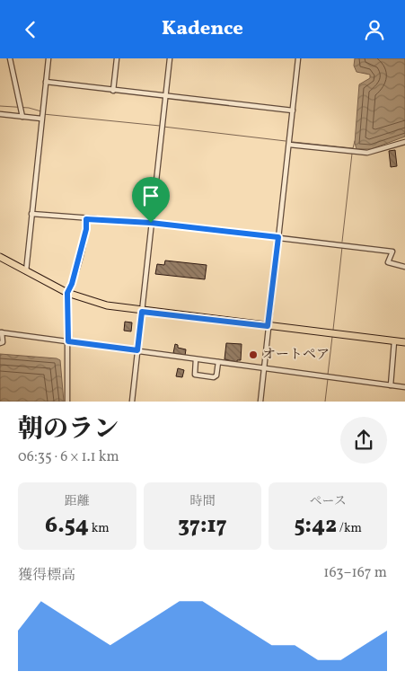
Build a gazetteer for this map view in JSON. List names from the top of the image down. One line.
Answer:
{"places":["オートペア"],"page":{"header":"Kadence","heading":["朝のラン","06:35 · 6 × 1.1 km"],"stats":[["距離","6.54 km"],["時間","37:17"],["ペース","5:42 /km"]],"chart":["獲得標高","163–167 m"]}}
